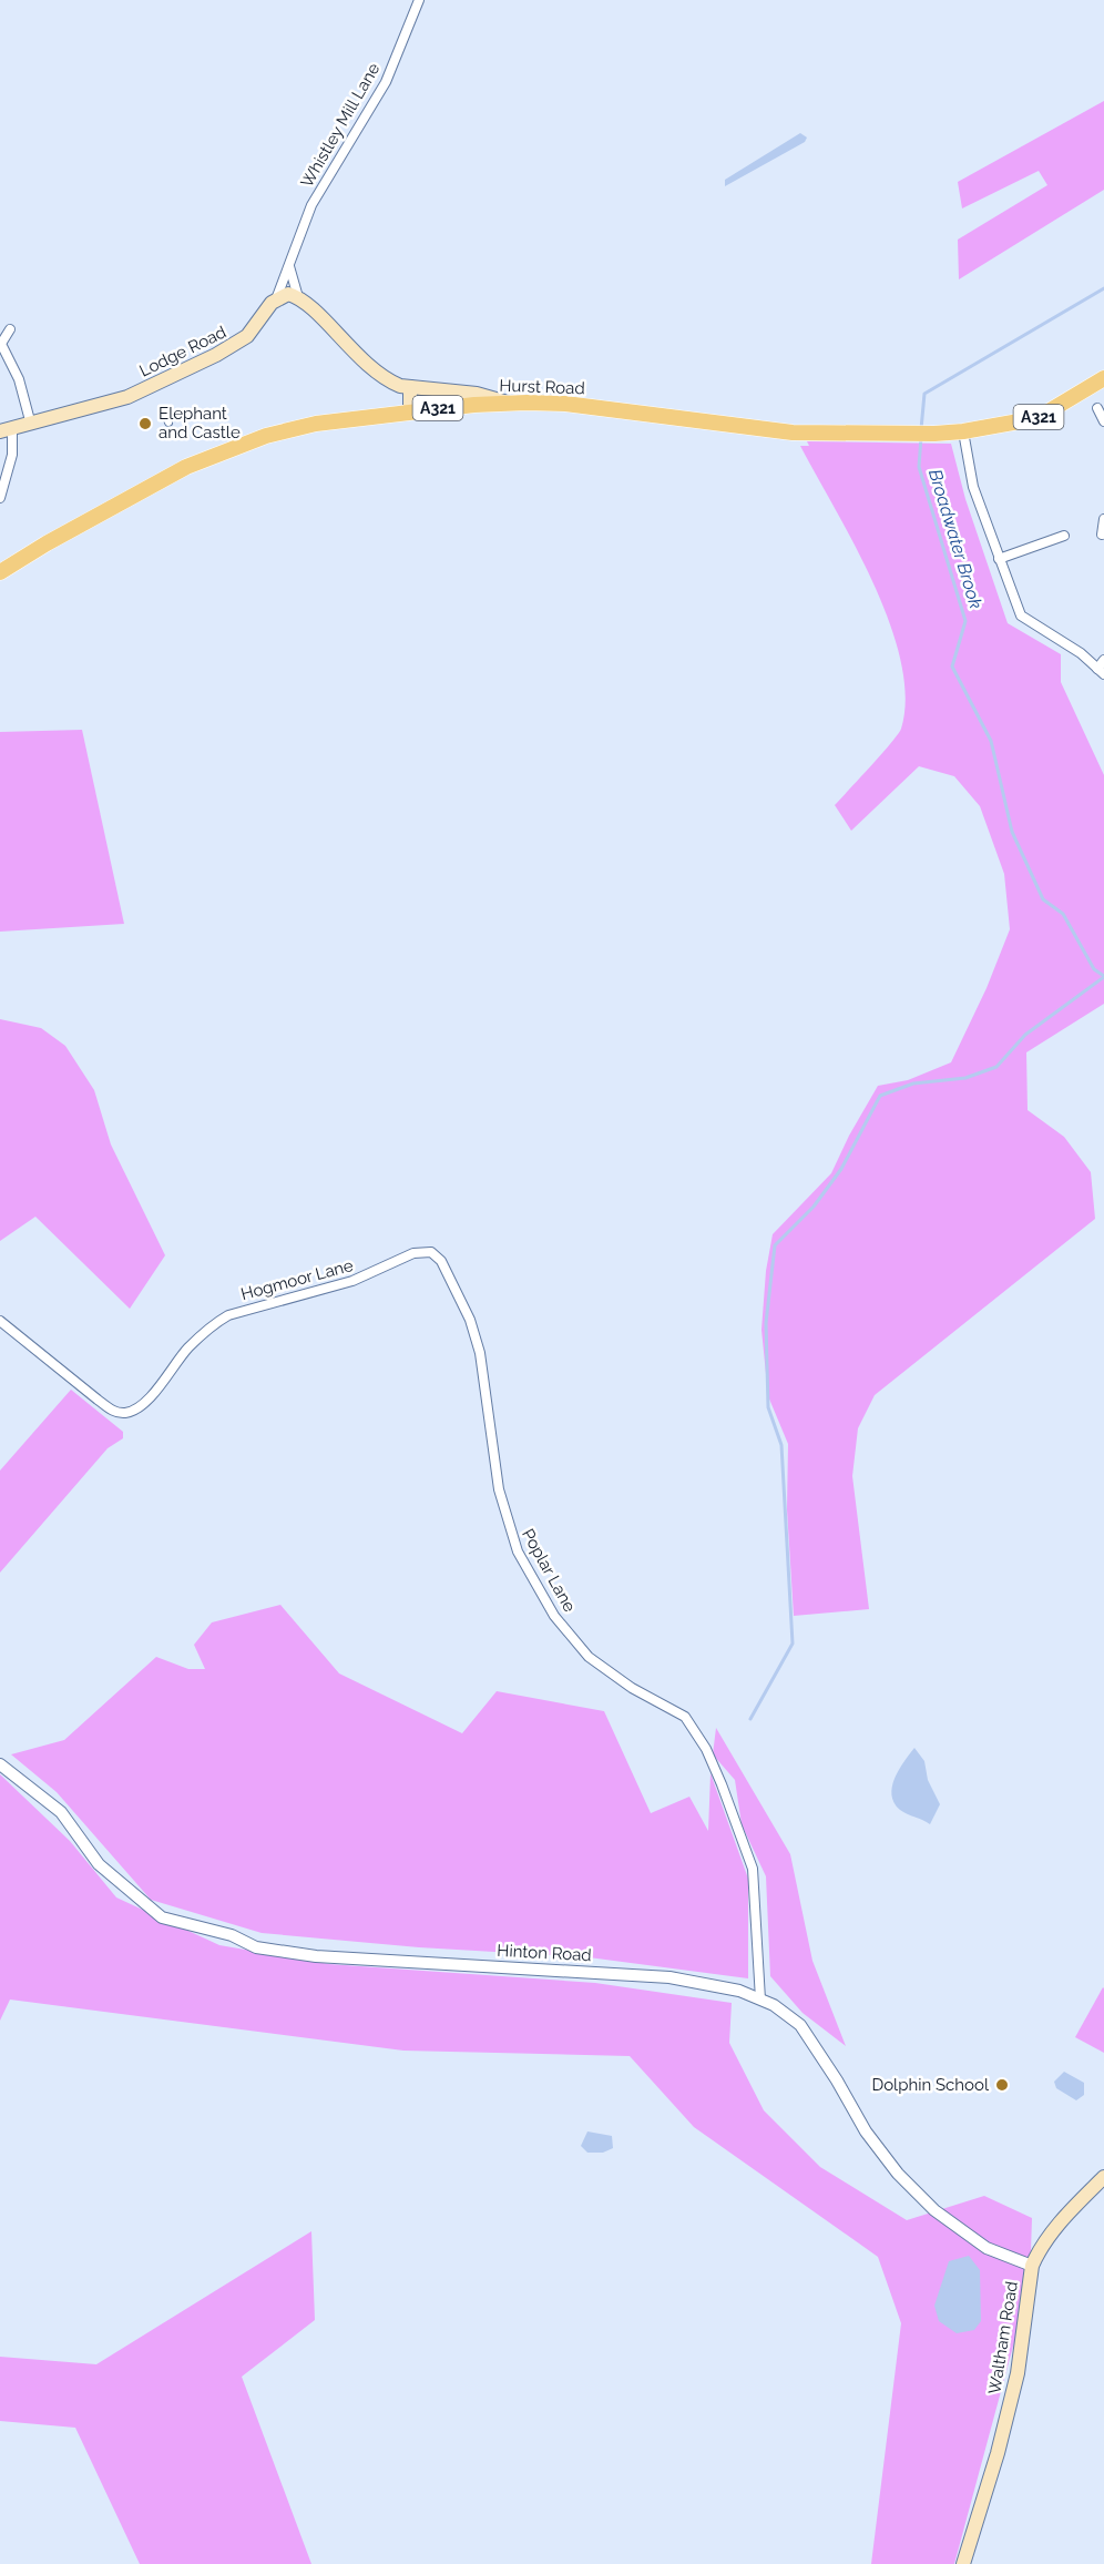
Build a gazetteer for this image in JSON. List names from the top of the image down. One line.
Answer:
{"streets":{"main road":["Lodge Road","Hurst Road","A321","Waltham Road"],"street":["Whistley Mill Lane","Hogmoor Lane","Poplar Lane","Hinton Road"]},"crossings":[["Whistley Mill Lane","Lodge Road"],["Hogmoor Lane","Poplar Lane"],["Poplar Lane","Hinton Road"],["Hinton Road","Waltham Road"]],"water":["Broadwater Brook"],"places":["Elephant and Castle","Dolphin School"]}
